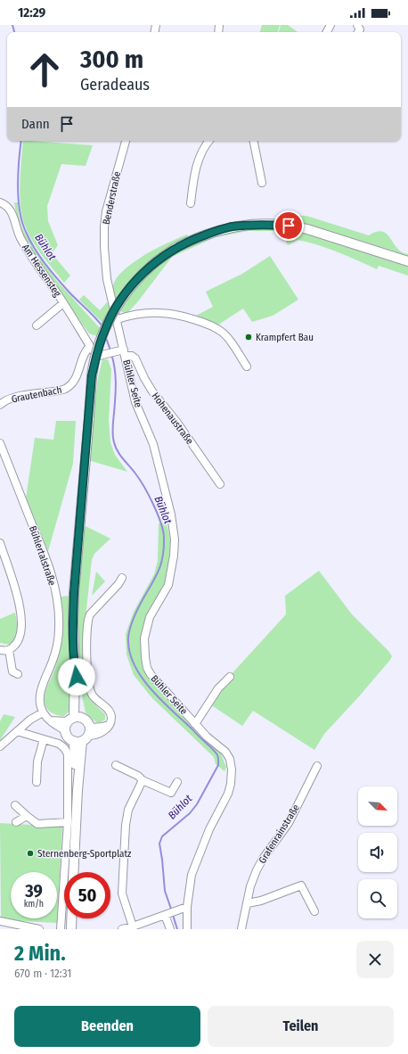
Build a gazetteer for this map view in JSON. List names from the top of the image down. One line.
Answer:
{"streets":{"street":["Benderstraße","Am Hessensteg","Bühler Seite","Grautenbach","Hohenaustraße","Bühlertalstraße","Grafenrainstraße"]},"crossings":[["Benderstraße","Bühler Seite"],["Am Hessensteg","Grautenbach"],["Bühler Seite","Hohenaustraße"]],"water":["Bühlot"],"places":["Krampfert Bau","Sternenberg-Sportplatz"],"north":"bottom right","page":{"status":"12:29","turn":["300 m","Geradeaus"],"then":"Dann","speed":"39 km/h","limit":"50","heading":["2 Min.","670 m · 12:31"],"buttons":["Beenden","Teilen"]}}
